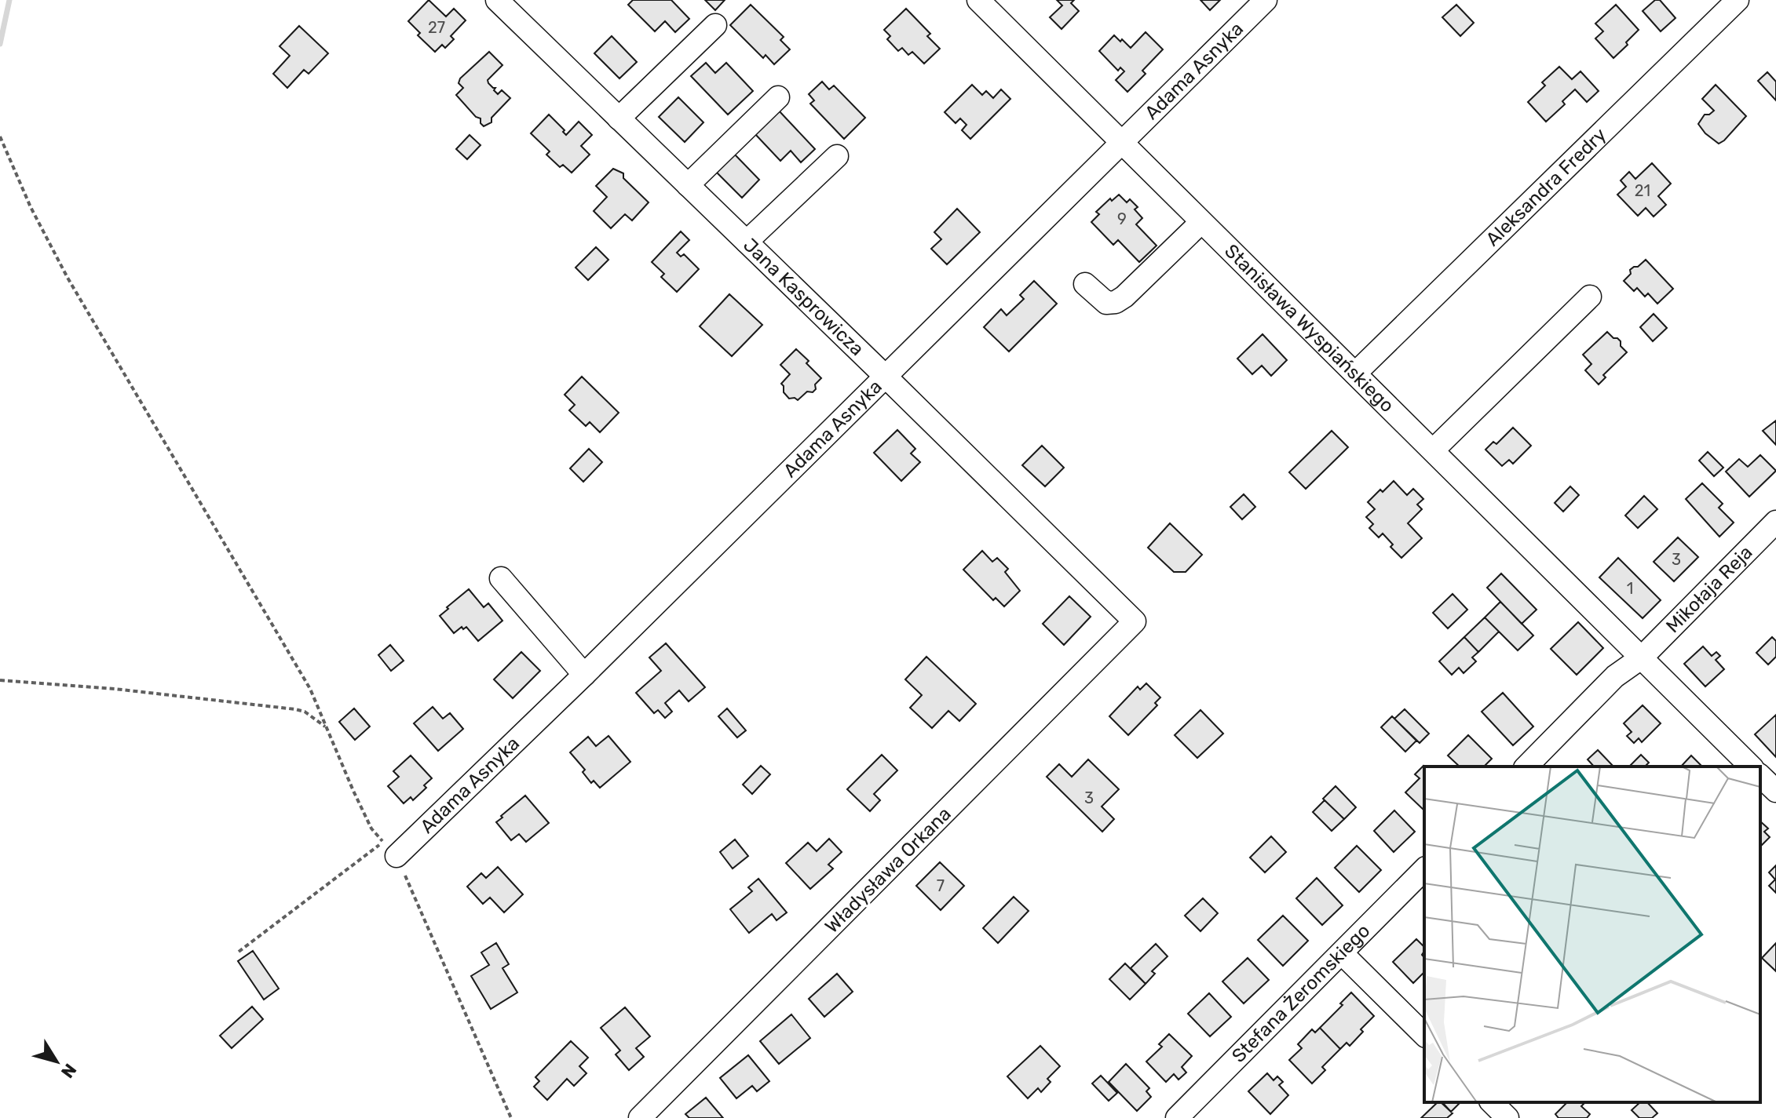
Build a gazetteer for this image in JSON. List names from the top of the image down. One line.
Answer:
{"streets":{"street":["Adama Asnyka","Aleksandra Fredry","Jana Kasprowicza","Stanisława Wyspiańskiego","Mikołaja Reja","Władysława Orkana","Stefana Żeromskiego"]},"crossings":[["Adama Asnyka","Jana Kasprowicza"],["Adama Asnyka","Stanisława Wyspiańskiego"],["Aleksandra Fredry","Stanisława Wyspiańskiego"],["Jana Kasprowicza","Władysława Orkana"],["Stanisława Wyspiańskiego","Mikołaja Reja"]],"house_numbers":["27","21","9","3","1","3","7"],"north":"bottom right"}
